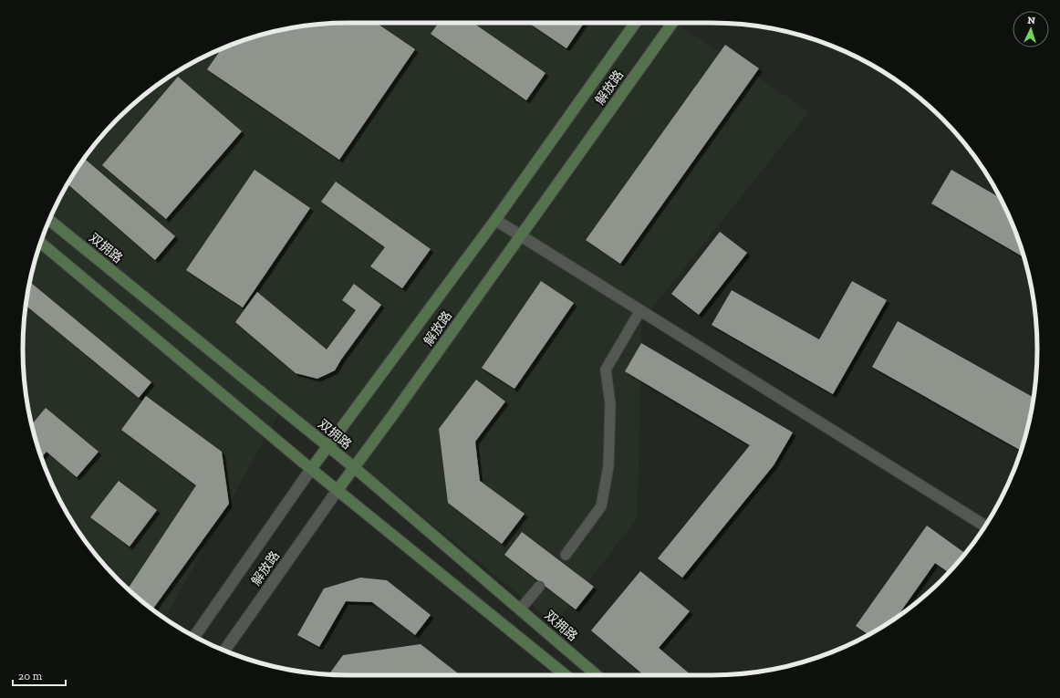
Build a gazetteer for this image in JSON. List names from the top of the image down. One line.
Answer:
{"streets":{"main road":["解放路","双拥路"]},"crossings":[["解放路","双拥路"]],"scale_bar":"20 m","north":"top"}
